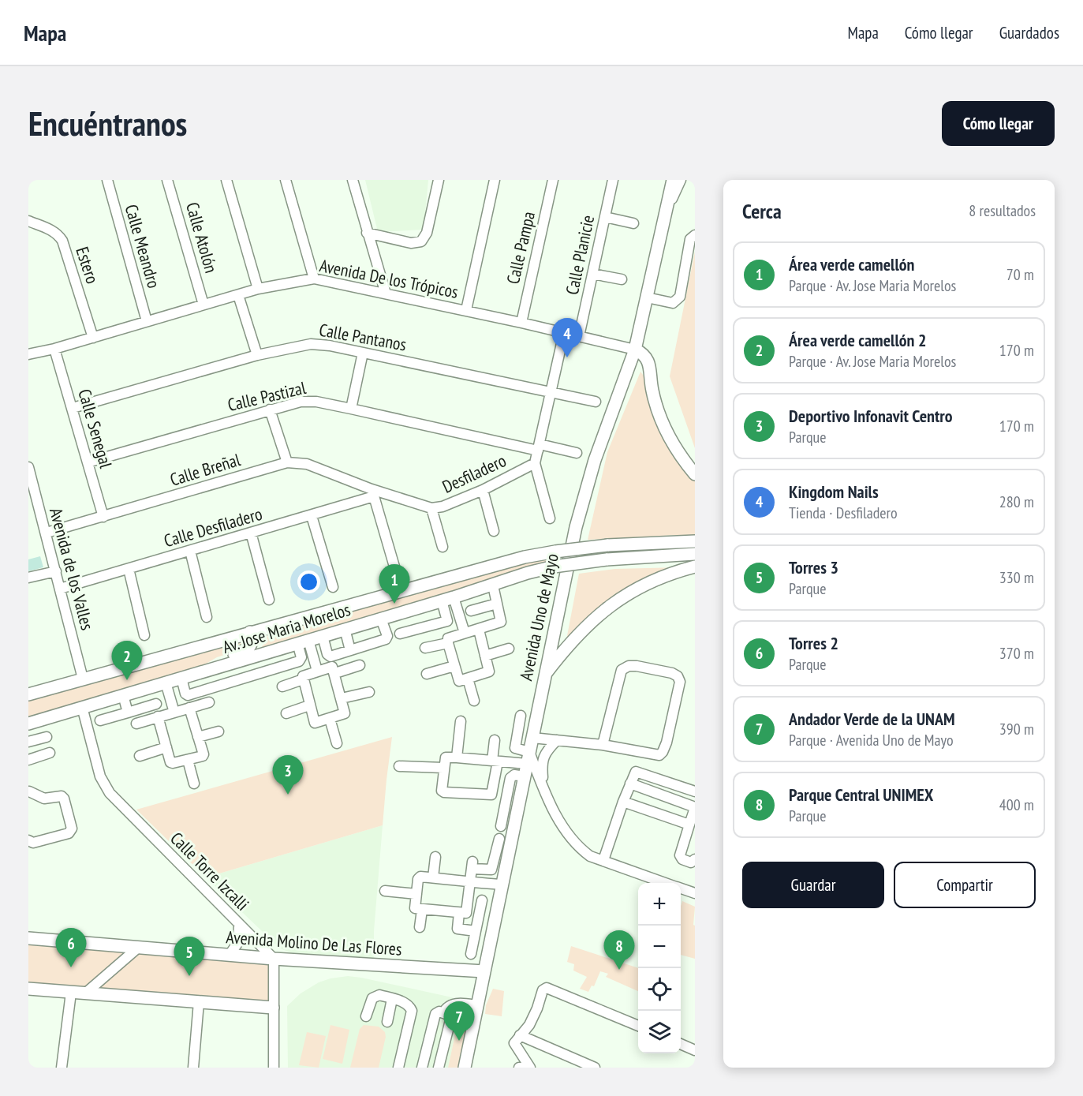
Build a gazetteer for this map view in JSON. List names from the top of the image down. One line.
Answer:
{"streets":{"main road":["Avenida Uno de Mayo","Av. Jose Maria Morelos","Avenida Molino De Las Flores"],"street":["Calle Atolón","Calle Meandro","Calle Pampa","Calle Planicie","Estero","Avenida De los Trópicos","Calle Pantanos","Calle Pastizal","Calle Senegal","Calle Breñal","Desfiladero","Calle Desfiladero","Avenida de los Valles","Calle Torre Izcalli"]},"crossings":[["Calle Atolón","Avenida De los Trópicos"],["Calle Meandro","Avenida De los Trópicos"],["Calle Pampa","Avenida De los Trópicos"],["Calle Planicie","Avenida De los Trópicos"],["Estero","Avenida De los Trópicos"],["Avenida De los Trópicos","Calle Senegal"],["Avenida De los Trópicos","Desfiladero"],["Avenida De los Trópicos","Avenida Uno de Mayo"],["Calle Pantanos","Calle Senegal"],["Calle Pantanos","Desfiladero"],["Calle Pastizal","Calle Senegal"],["Calle Pastizal","Desfiladero"],["Calle Senegal","Calle Breñal"],["Calle Breñal","Desfiladero"],["Calle Breñal","Calle Desfiladero"],["Calle Breñal","Avenida de los Valles"],["Desfiladero","Calle Desfiladero"],["Calle Desfiladero","Avenida de los Valles"],["Avenida de los Valles","Av. Jose Maria Morelos"],["Avenida Uno de Mayo","Avenida Molino De Las Flores"],["Av. Jose Maria Morelos","Calle Torre Izcalli"],["Calle Torre Izcalli","Avenida Molino De Las Flores"]],"page":{"header":"Mapa","nav":["Mapa","Cómo llegar","Guardados"],"buttons":["Cómo llegar",["Guardar","Compartir"]],"title":"Encuéntranos","heading":["Cerca","8 resultados"],"list":[{"mark":"1","name":"Área verde camellón","note":"Parque · Av. Jose Maria Morelos","value":"70 m"},{"mark":"2","name":"Área verde camellón 2","note":"Parque · Av. Jose Maria Morelos","value":"170 m"},{"mark":"3","name":"Deportivo Infonavit Centro","note":"Parque","value":"170 m"},{"mark":"4","name":"Kingdom Nails","note":"Tienda · Desfiladero","value":"280 m"},{"mark":"5","name":"Torres 3","note":"Parque","value":"330 m"},{"mark":"6","name":"Torres 2","note":"Parque","value":"370 m"},{"mark":"7","name":"Andador Verde de la UNAM","note":"Parque · Avenida Uno de Mayo","value":"390 m"},{"mark":"8","name":"Parque Central UNIMEX","note":"Parque","value":"400 m"}],"pins":["4","1","2","3","6","8","5","7"],"map_buttons":["+","−"]}}
